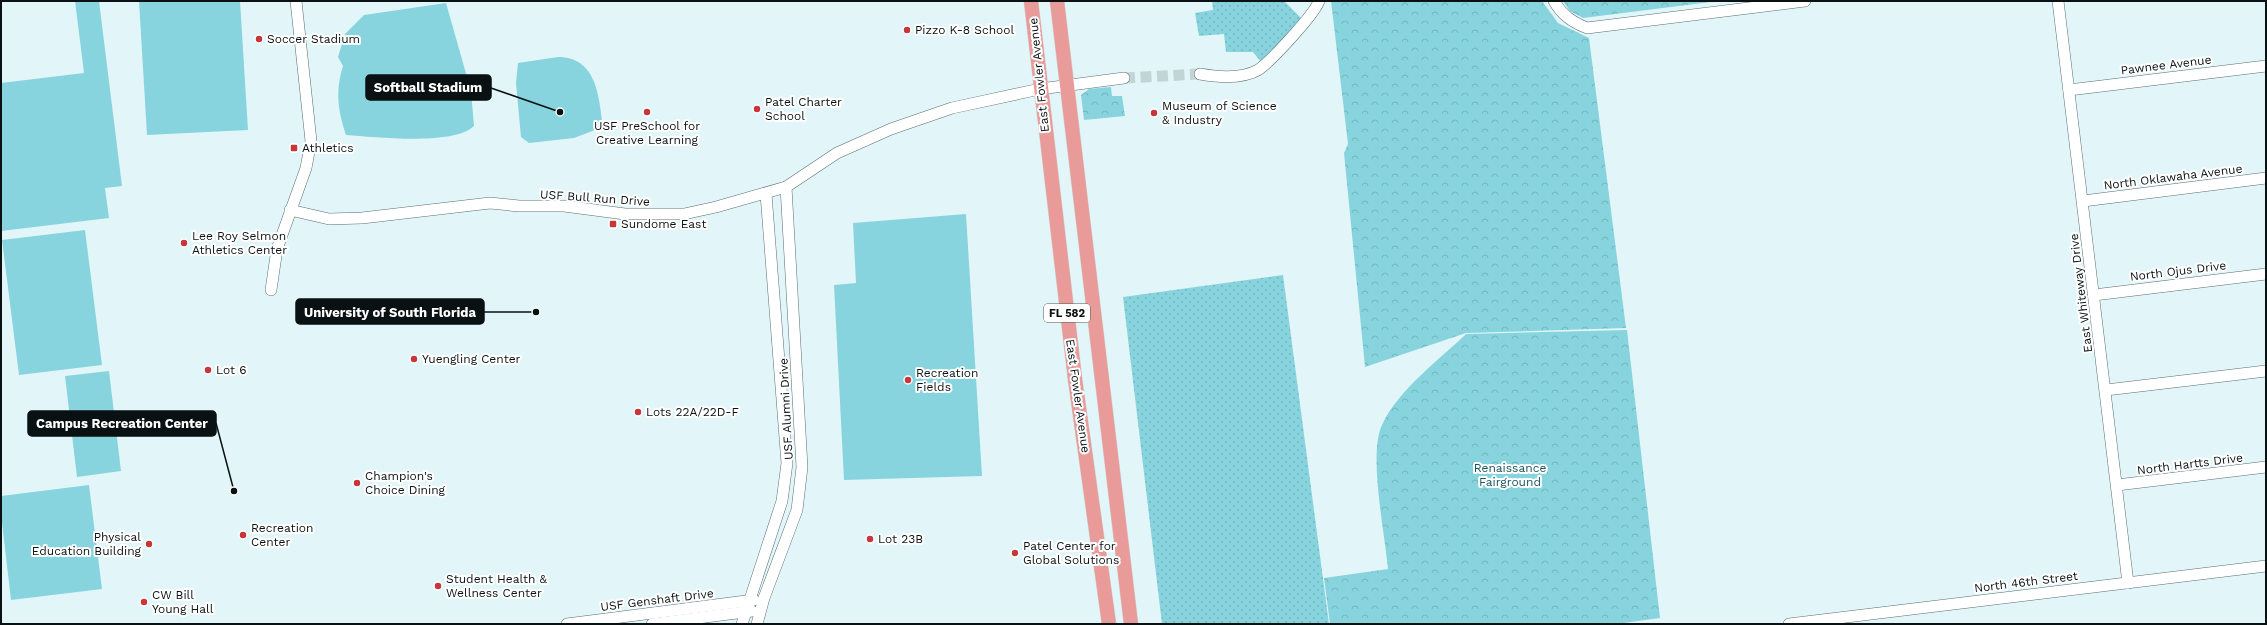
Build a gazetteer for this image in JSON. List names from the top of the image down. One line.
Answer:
{"streets":{"main road":["East Fowler Avenue","FL 582"],"street":["Pawnee Avenue","North Oklawaha Avenue","USF Bull Run Drive","North Ojus Drive","East Whiteway Drive","USF Alumni Drive","North Hartts Drive","North 46th Street","USF Genshaft Drive"]},"crossings":[["Pawnee Avenue","East Whiteway Drive"],["East Fowler Avenue","USF Bull Run Drive"],["North Oklawaha Avenue","East Whiteway Drive"],["USF Bull Run Drive","USF Alumni Drive"],["North Ojus Drive","East Whiteway Drive"],["East Whiteway Drive","North Hartts Drive"],["East Whiteway Drive","North 46th Street"],["USF Alumni Drive","USF Genshaft Drive"]],"parks":["Renaissance Fairground"],"places":{"other":["Pizzo K-8 School","Soccer Stadium","Patel Charter School","Softball Stadium","USF PreSchool for Creative Learning","Museum of Science & Industry","Lee Roy Selmon Athletics Center","University of South Florida","Yuengling Center","Lot 6","Recreation Fields","Lots 22A/22D-F","Champion's Choice Dining","Campus Recreation Center","Recreation Center","Lot 23B","Physical Education Building","Patel Center for Global Solutions","Student Health & Wellness Center","CW Bill Young Hall"],"transit":["Athletics","Sundome East"]}}
